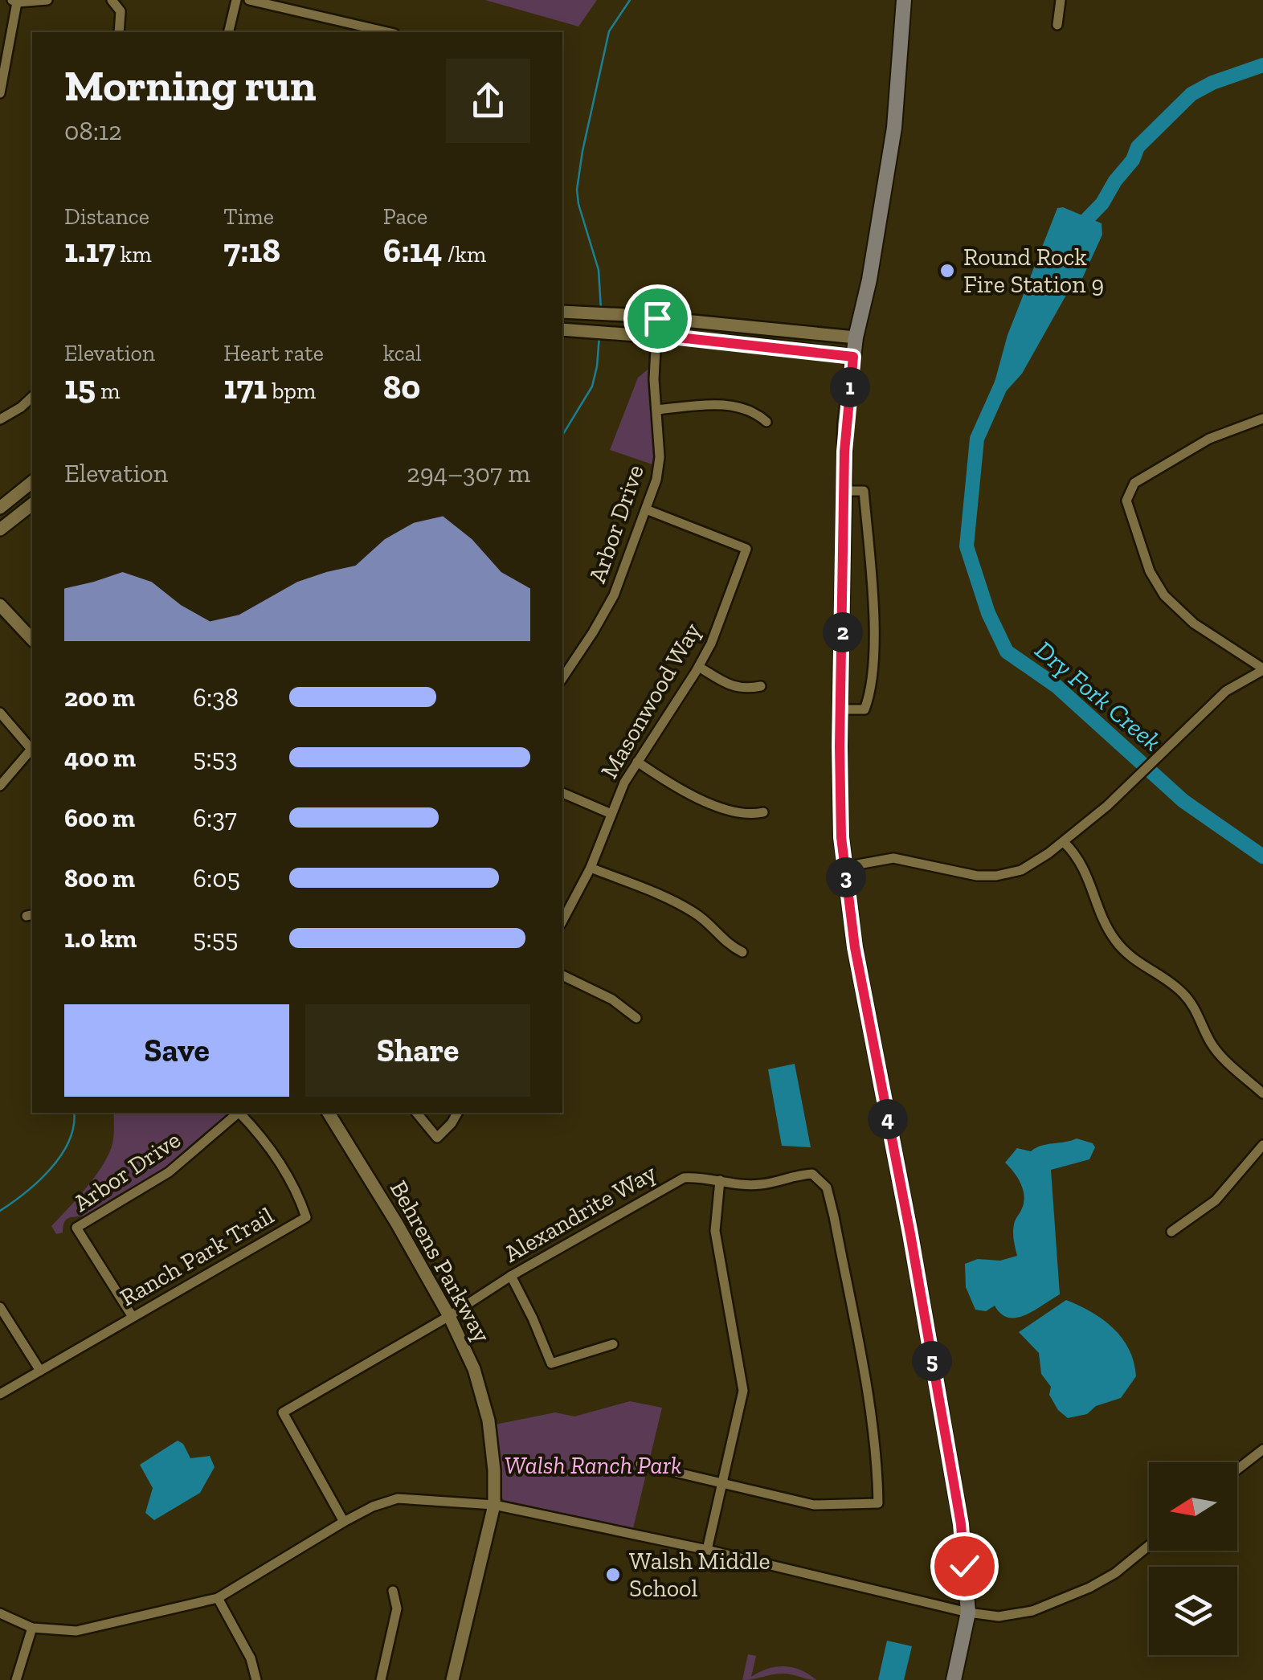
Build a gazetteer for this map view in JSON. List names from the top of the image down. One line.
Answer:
{"streets":{"street":["Arbor Drive","Masonwood Way","Alexandrite Way","Ranch Park Trail","Behrens Parkway"]},"crossings":[["Arbor Drive","Masonwood Way"],["Arbor Drive","Ranch Park Trail"],["Alexandrite Way","Behrens Parkway"]],"water":["Dry Fork Creek"],"parks":["Walsh Ranch Park"],"places":["Round Rock Fire Station 9","Walsh Middle School"],"north":"left","page":{"heading":["Morning run","08:12"],"stats":[["Distance","1.17 km"],["Time","7:18"],["Pace","6:14 /km"],["Elevation","15 m"],["Heart rate","171 bpm"],["kcal","80"]],"pins":["1","2","3","4","5"],"chart":["Elevation","294–307 m"],"list":[{"name":"200 m","note":"6:38"},{"name":"400 m","note":"5:53"},{"name":"600 m","note":"6:37"},{"name":"800 m","note":"6:05"},{"name":"1.0 km","note":"5:55"}],"buttons":["Save","Share"]}}
